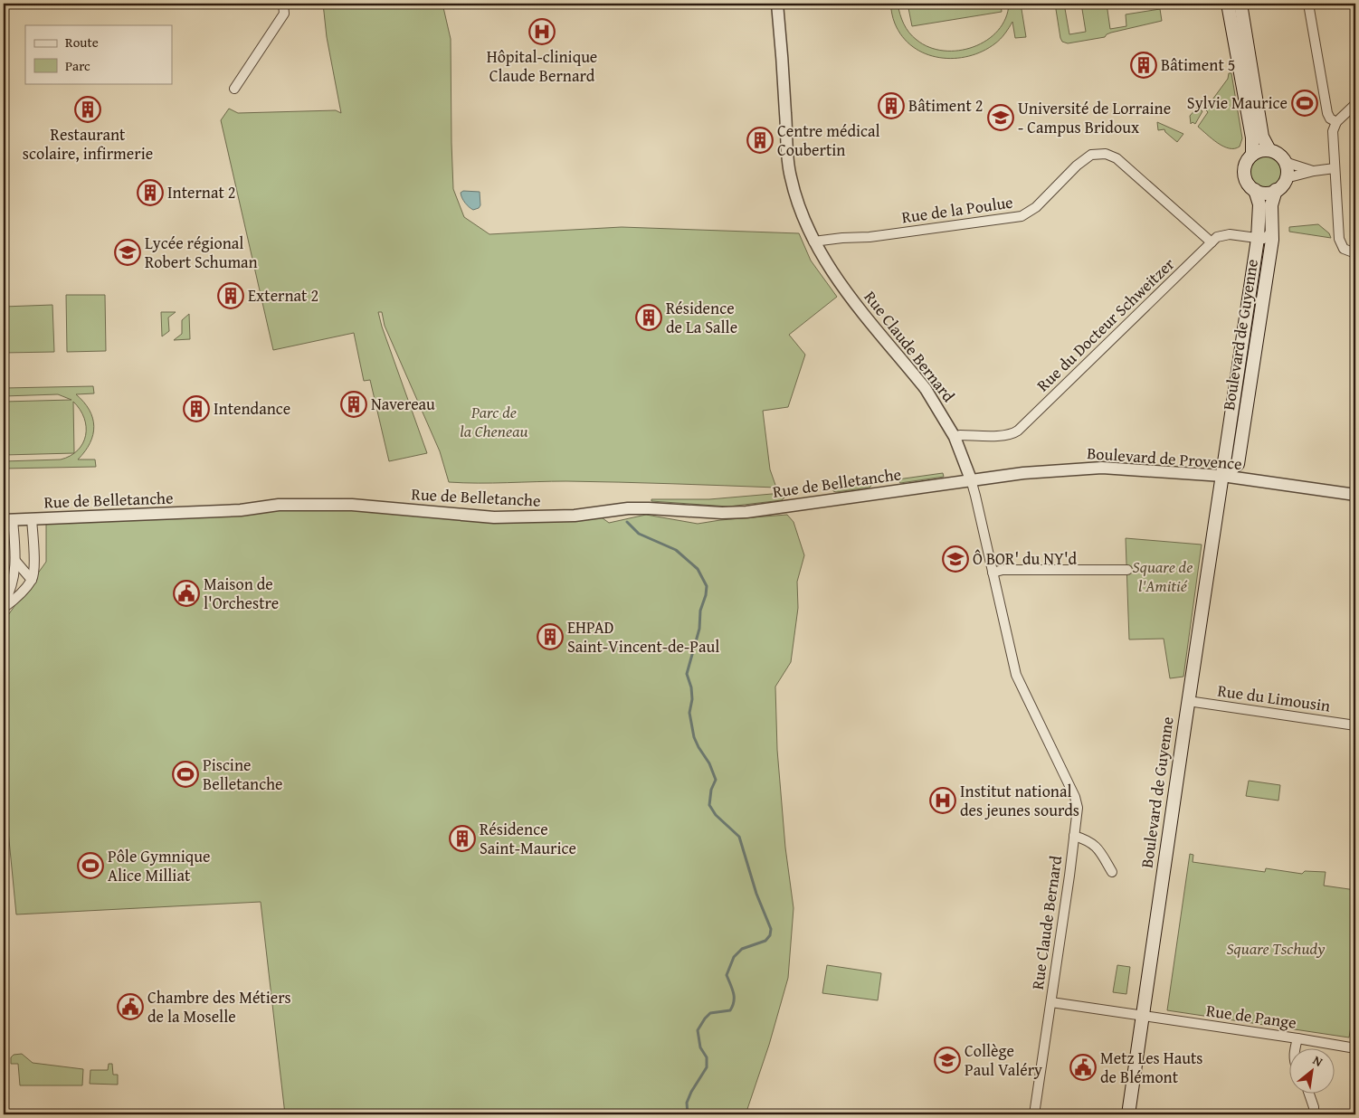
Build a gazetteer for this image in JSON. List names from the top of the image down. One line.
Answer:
{"streets":{"main road":["Boulevard de Guyenne"],"street":["Rue de la Poulue","Rue du Docteur Schweitzer","Rue Claude Bernard","Boulevard de Provence","Rue de Belletanche","Rue du Limousin","Rue de Pange"]},"crossings":[["Rue de la Poulue","Rue du Docteur Schweitzer"],["Rue de la Poulue","Rue Claude Bernard"],["Rue du Docteur Schweitzer","Boulevard de Guyenne"],["Rue du Docteur Schweitzer","Rue Claude Bernard"],["Boulevard de Guyenne","Rue Claude Bernard"],["Boulevard de Guyenne","Boulevard de Provence"],["Boulevard de Guyenne","Rue du Limousin"],["Boulevard de Guyenne","Rue de Pange"],["Rue Claude Bernard","Boulevard de Provence"],["Rue Claude Bernard","Rue de Belletanche"],["Rue Claude Bernard","Rue de Pange"],["Boulevard de Provence","Rue de Belletanche"]],"parks":["Parc de la Cheneau","Square de l'Amitié","Square Tschudy"],"places":{"hospital":["Hôpital-clinique Claude Bernard","Institut national des jeunes sourds"],"building":["Bâtiment 5","Bâtiment 2","Restaurant scolaire, infirmerie","Centre médical Coubertin","Internat 2","Externat 2","Résidence de La Salle","Navereau","Intendance","EHPAD Saint-Vincent-de-Paul","Résidence Saint-Maurice"],"sports":["Sylvie Maurice","Piscine Belletanche","Pôle Gymnique Alice Milliat"],"school or university":["Université de Lorraine - Campus Bridoux","Lycée régional Robert Schuman","Ô BOR' du NY'd","Collège Paul Valéry"],"public building":["Maison de l'Orchestre","Chambre des Métiers de la Moselle","Metz Les Hauts de Blémont"]},"legend":["Route","Parc"],"north":"top right"}
